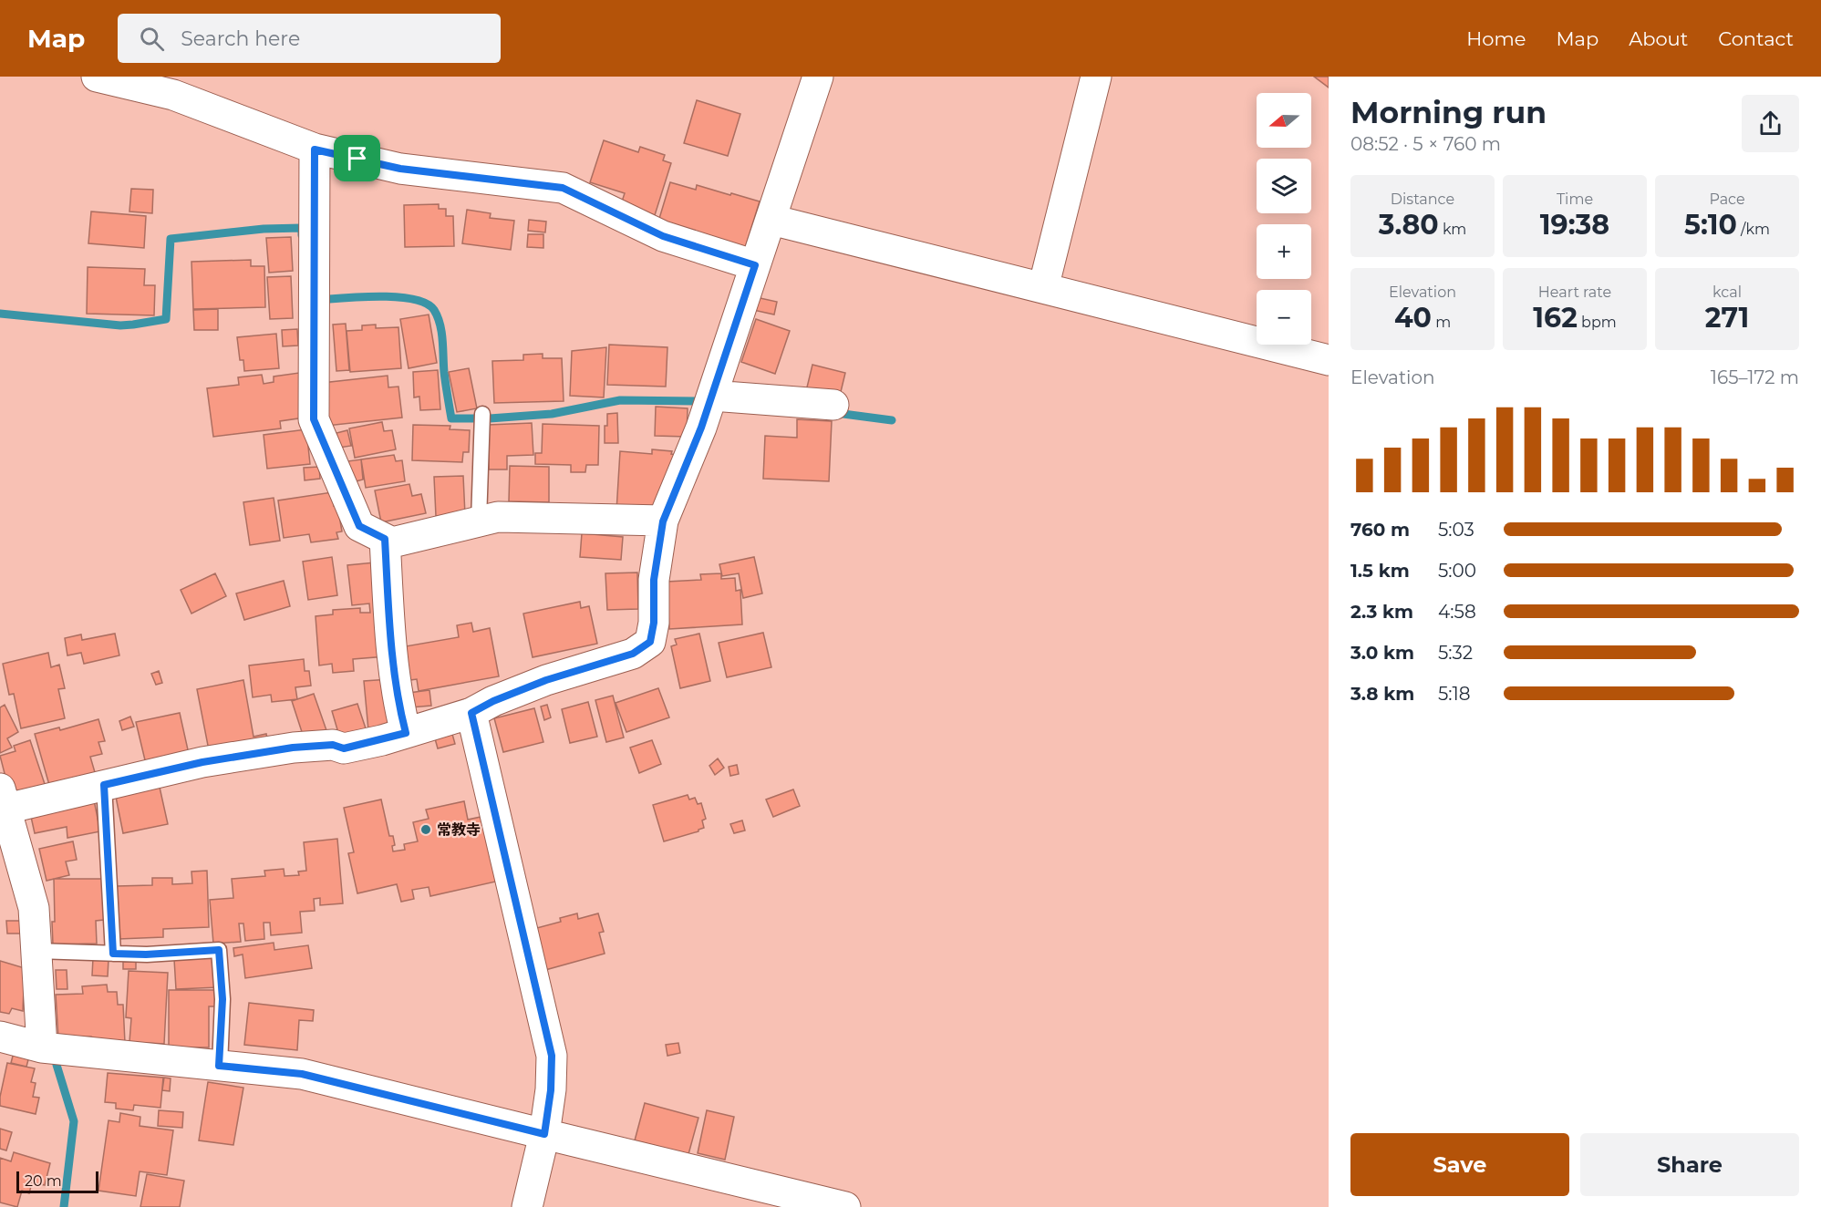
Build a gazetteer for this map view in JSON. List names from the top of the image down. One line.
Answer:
{"places":["常教寺"],"scale_bar":"20 m","north":"left","page":{"header":"Map","search":"Search here","nav":["Home","Map","About","Contact"],"heading":["Morning run","08:52 · 5 × 760 m"],"map_buttons":["+","−"],"stats":[["Distance","3.80 km"],["Time","19:38"],["Pace","5:10 /km"],["Elevation","40 m"],["Heart rate","162 bpm"],["kcal","271"]],"chart":["Elevation","165–172 m"],"list":[{"name":"760 m","note":"5:03"},{"name":"1.5 km","note":"5:00"},{"name":"2.3 km","note":"4:58"},{"name":"3.0 km","note":"5:32"},{"name":"3.8 km","note":"5:18"}],"buttons":["Save","Share"],"scale":"20 m"}}
